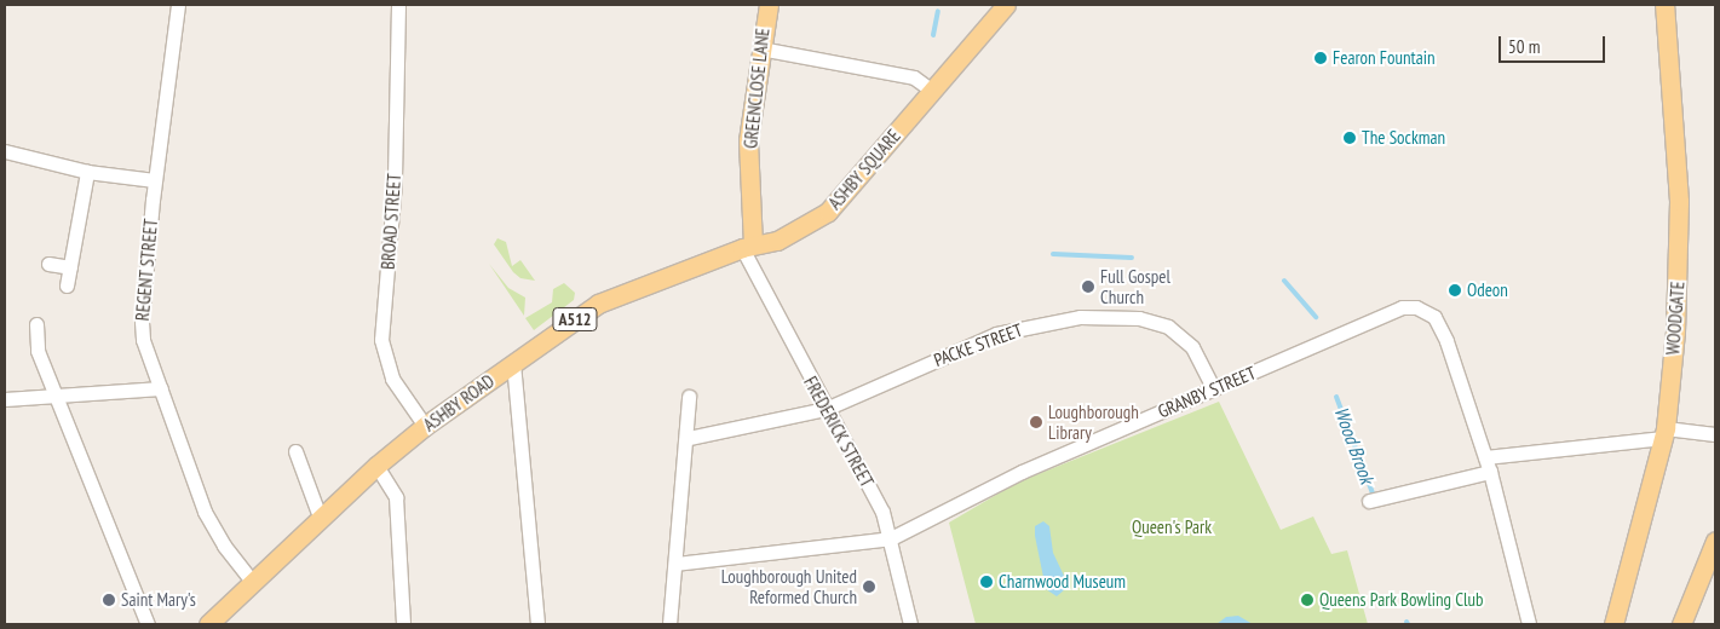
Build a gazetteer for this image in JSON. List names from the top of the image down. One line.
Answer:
{"streets":{"main road":["GREENCLOSE LANE","ASHBY SQUARE","WOODGATE","A512","ASHBY ROAD"],"street":["BROAD STREET","REGENT STREET","PACKE STREET","GRANBY STREET","FREDERICK STREET"]},"crossings":[["GREENCLOSE LANE","ASHBY SQUARE"],["GREENCLOSE LANE","ASHBY ROAD"],["GREENCLOSE LANE","FREDERICK STREET"],["ASHBY SQUARE","A512"],["ASHBY SQUARE","ASHBY ROAD"],["ASHBY SQUARE","FREDERICK STREET"],["BROAD STREET","ASHBY ROAD"],["REGENT STREET","ASHBY ROAD"],["PACKE STREET","GRANBY STREET"],["PACKE STREET","FREDERICK STREET"],["GRANBY STREET","FREDERICK STREET"],["ASHBY ROAD","FREDERICK STREET"]],"water":["Wood Brook"],"parks":["Queen's Park"],"places":["Fearon Fountain","The Sockman","Full Gospel Church","Odeon","Loughborough Library","Charnwood Museum","Loughborough United Reformed Church","Saint Mary's","Queens Park Bowling Club"],"scale_bar":"50 m"}
